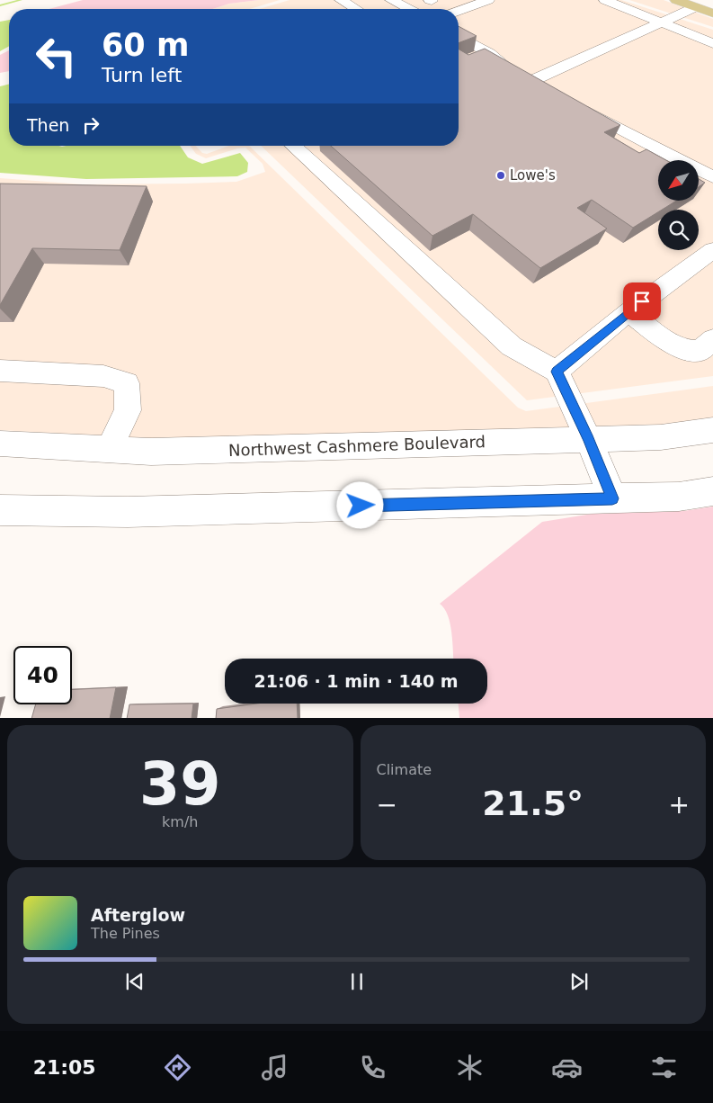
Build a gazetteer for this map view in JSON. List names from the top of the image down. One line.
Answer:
{"streets":{"street":["Northwest Cashmere Boulevard"]},"places":["Lowe's"],"north":"bottom left","page":{"turn":["60 m","Turn left"],"then":"Then","limit":"40","trip":"21:06 · 1 min · 140 m","tile":[["39","km/h"],"Climate"],"heat":["−","21.5°","+"],"song":["Afterglow","The Pines"],"tabs":"21:05"}}
